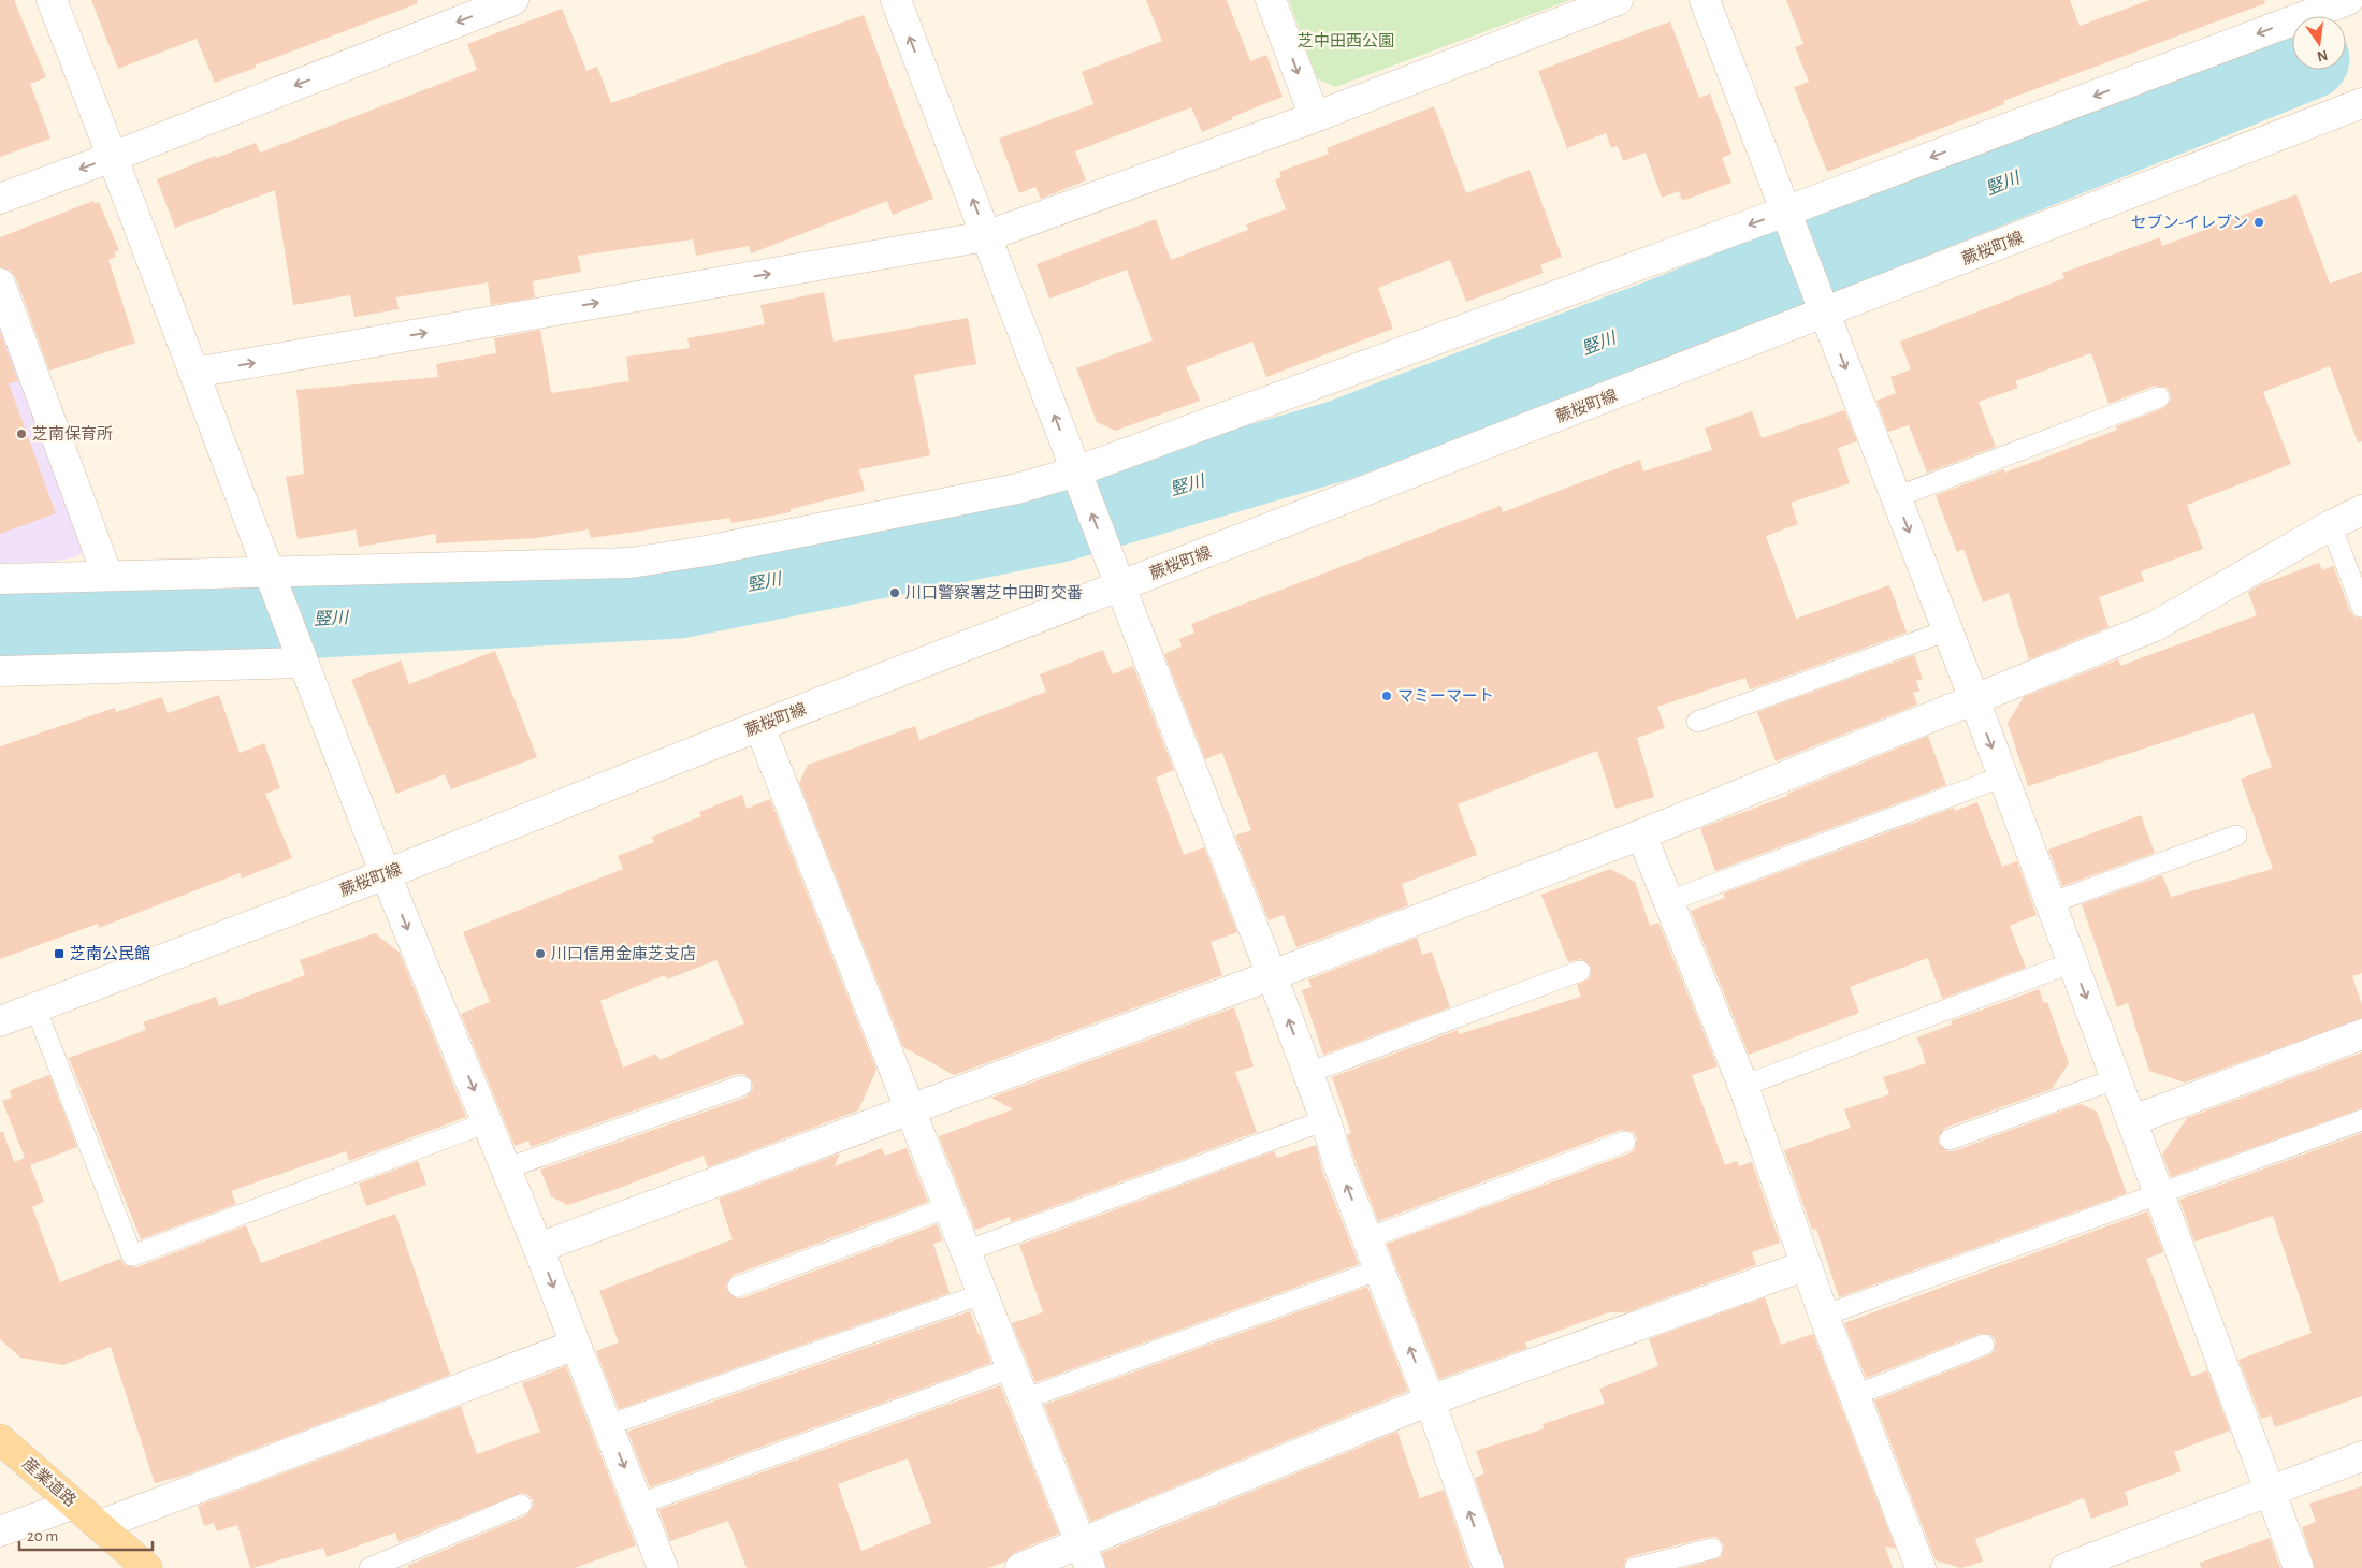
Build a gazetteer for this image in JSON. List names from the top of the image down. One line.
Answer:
{"streets":{"main road":["産業道路"],"street":["蕨桜町線"]},"water":["竪川"],"parks":["芝中田西公園"],"places":{"other":["セブン-イレブン","芝南保育所","川口警察署芝中田町交番","マミーマート","川口信用金庫芝支店"],"transit":["芝南公民館"]},"scale_bar":"20 m","north":"bottom"}
